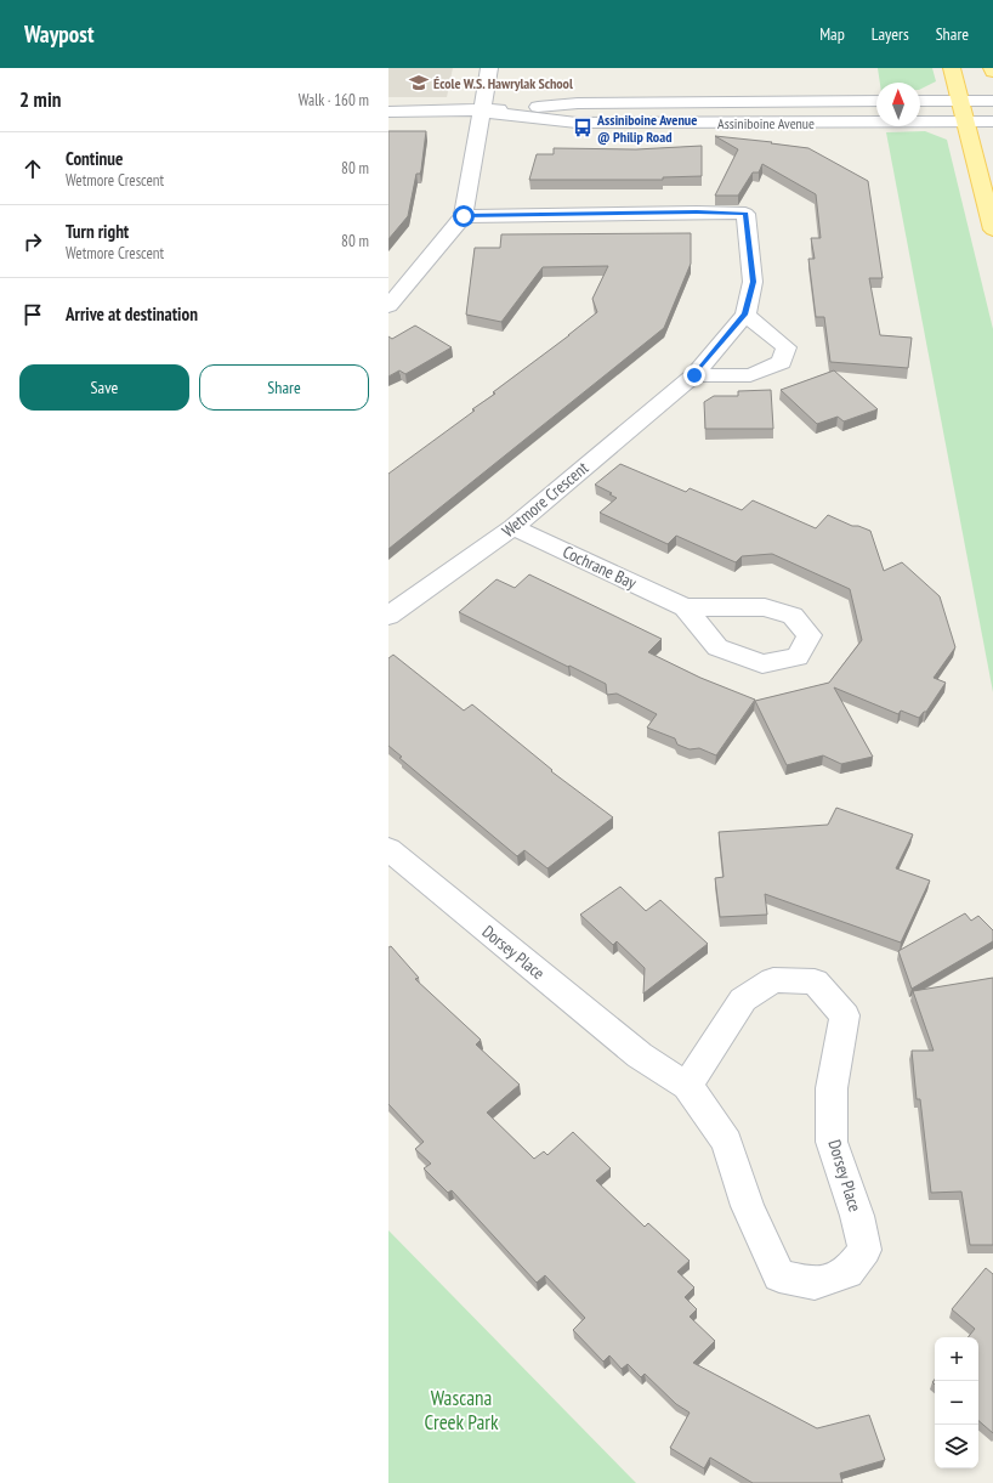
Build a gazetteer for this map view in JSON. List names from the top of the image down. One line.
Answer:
{"streets":{"street":["Assiniboine Avenue","Wetmore Crescent","Cochrane Bay","Dorsey Place"]},"crossings":[["Wetmore Crescent","Cochrane Bay"]],"parks":["Wascana Creek Park"],"places":{"school or university":["École W.S. Hawrylak School"],"bus stop":["Assiniboine Avenue @ Philip Road"]},"north":"top","page":{"header":"Waypost","nav":["Map","Layers","Share"],"heading":["2 min","Walk · 160 m"],"list":[["Continue","Wetmore Crescent","80 m"],["Turn right","Wetmore Crescent","80 m"],"Arrive at destination"],"buttons":["Save","Share"],"map_buttons":["+","−"]}}
